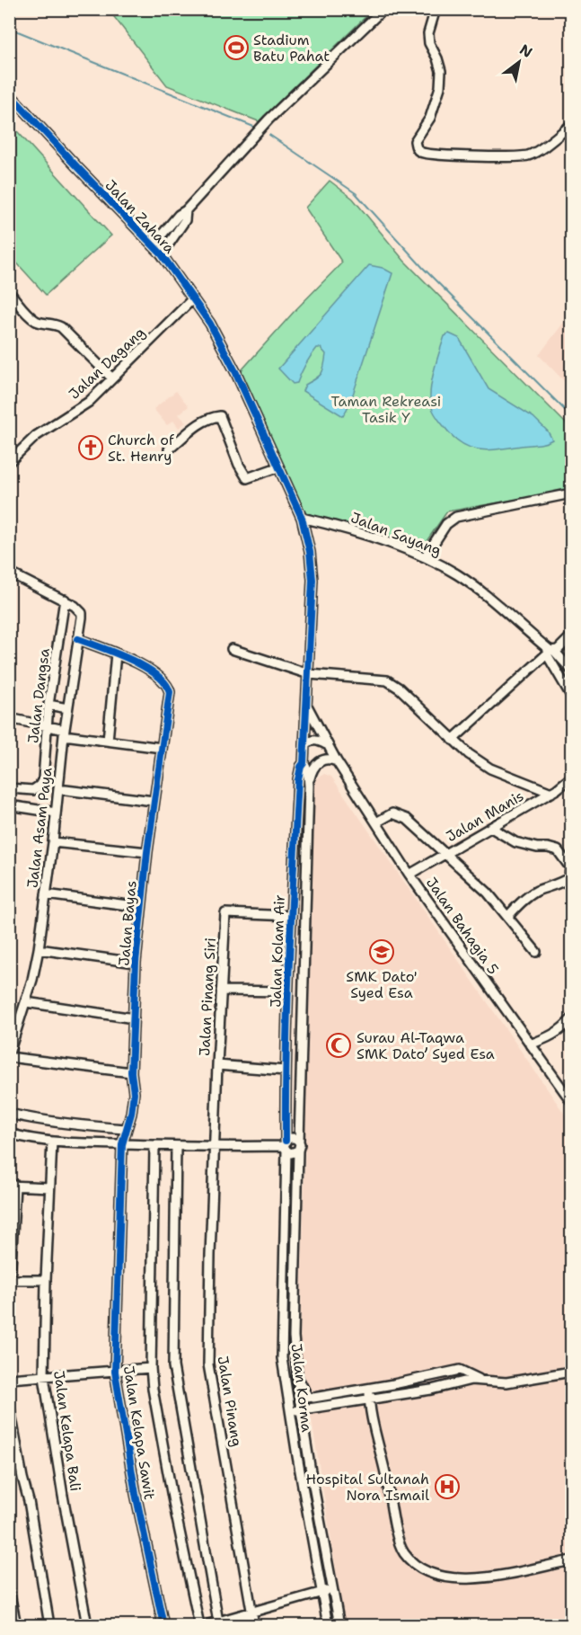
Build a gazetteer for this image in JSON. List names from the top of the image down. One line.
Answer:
{"streets":{"street":["Jalan Zahara","Jalan Dagang","Jalan Sayang","Jalan Dangsa","Jalan Manis","Jalan Asam Paya","Jalan Bayas","Jalan Bahagia 5","Jalan Kolam Air","Jalan Pinang Siri","Jalan Korma","Jalan Pinang","Jalan Kelapa Bali","Jalan Kelapa Sawit"]},"crossings":[["Jalan Zahara","Jalan Dagang"],["Jalan Zahara","Jalan Sayang"],["Jalan Zahara","Jalan Bahagia 5"],["Jalan Zahara","Jalan Kolam Air"],["Jalan Dangsa","Jalan Asam Paya"],["Jalan Manis","Jalan Bahagia 5"],["Jalan Bayas","Jalan Kelapa Sawit"],["Jalan Kolam Air","Jalan Pinang Siri"],["Jalan Kolam Air","Jalan Korma"],["Jalan Pinang Siri","Jalan Pinang"]],"parks":["Taman Rekreasi Tasik Y"],"places":{"sports":["Stadium Batu Pahat"],"church":["Church of St. Henry"],"school or university":["SMK Dato' Syed Esa"],"mosque":["Surau Al-Taqwa SMK Dato’ Syed Esa"],"hospital":["Hospital Sultanah Nora Ismail"]},"north":"top right"}
